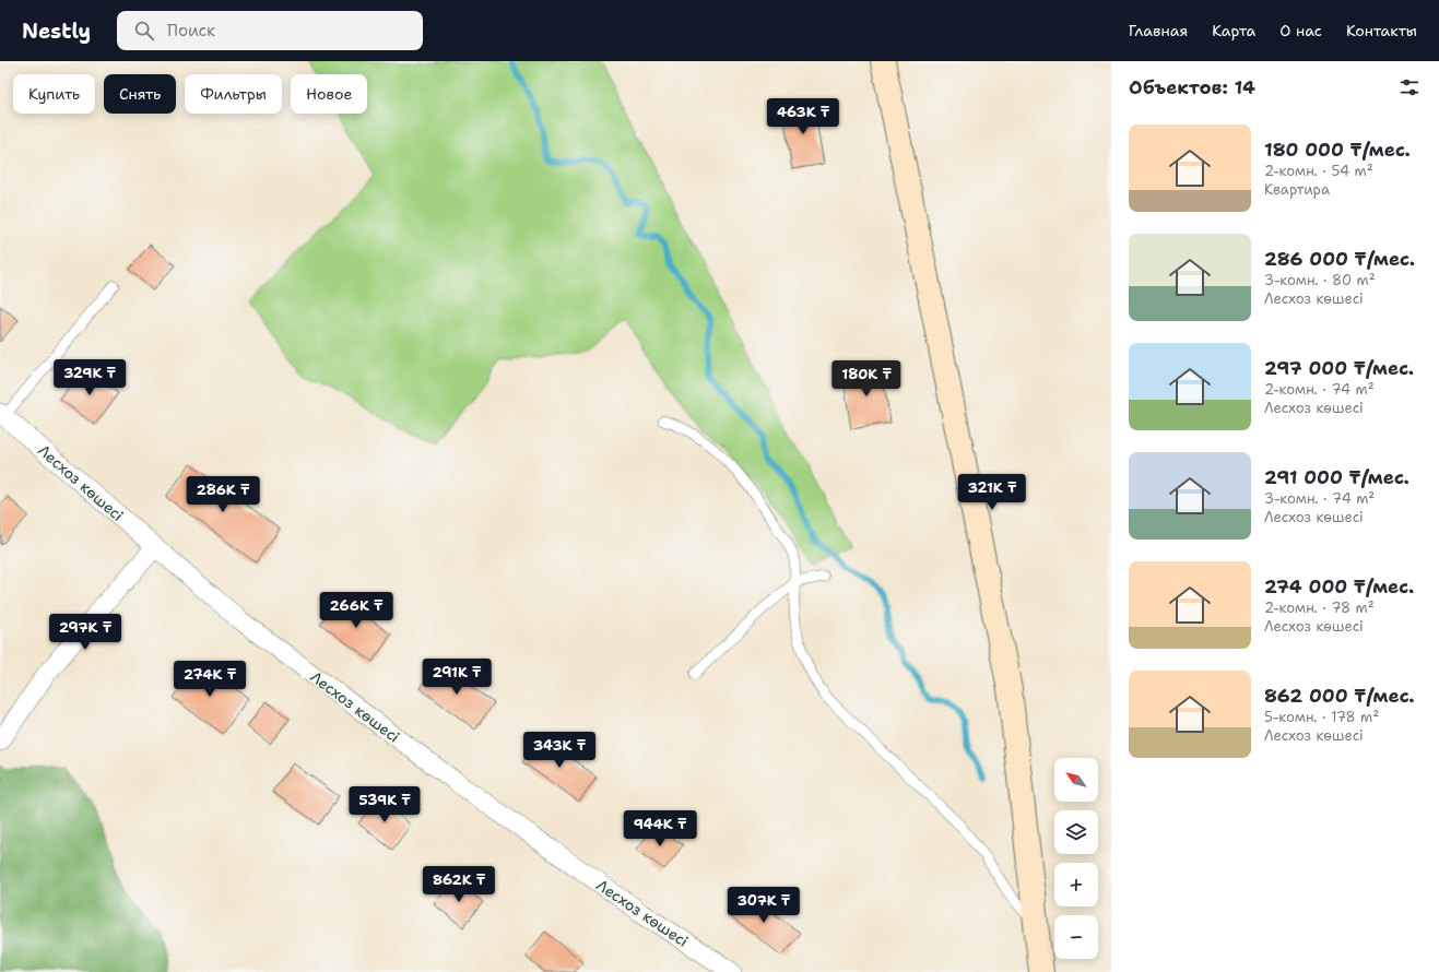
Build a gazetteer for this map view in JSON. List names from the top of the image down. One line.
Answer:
{"streets":{"street":["Лесхоз көшесі"]},"north":"top left","page":{"header":"Nestly","search":"Поиск","nav":["Главная","Карта","О нас","Контакты"],"heading":"Объектов: 14","chip":["Купить","Снять","Фильтры","Новое"],"price":["463K ₸","329K ₸","180K ₸","321K ₸","286K ₸","266K ₸","297K ₸","291K ₸","274K ₸","343K ₸","539K ₸","944K ₸","862K ₸","307K ₸"],"list":[{"name":"180 000 ₸/мес.","note":"2-комн. · 54 m² · Квартира"},{"name":"286 000 ₸/мес.","note":"3-комн. · 80 m² · Лесхоз көшесі"},{"name":"297 000 ₸/мес.","note":"2-комн. · 74 m² · Лесхоз көшесі"},{"name":"291 000 ₸/мес.","note":"3-комн. · 74 m² · Лесхоз көшесі"},{"name":"274 000 ₸/мес.","note":"2-комн. · 78 m² · Лесхоз көшесі"},{"name":"862 000 ₸/мес.","note":"5-комн. · 178 m² · Лесхоз көшесі"}],"map_buttons":["+","−"]}}
